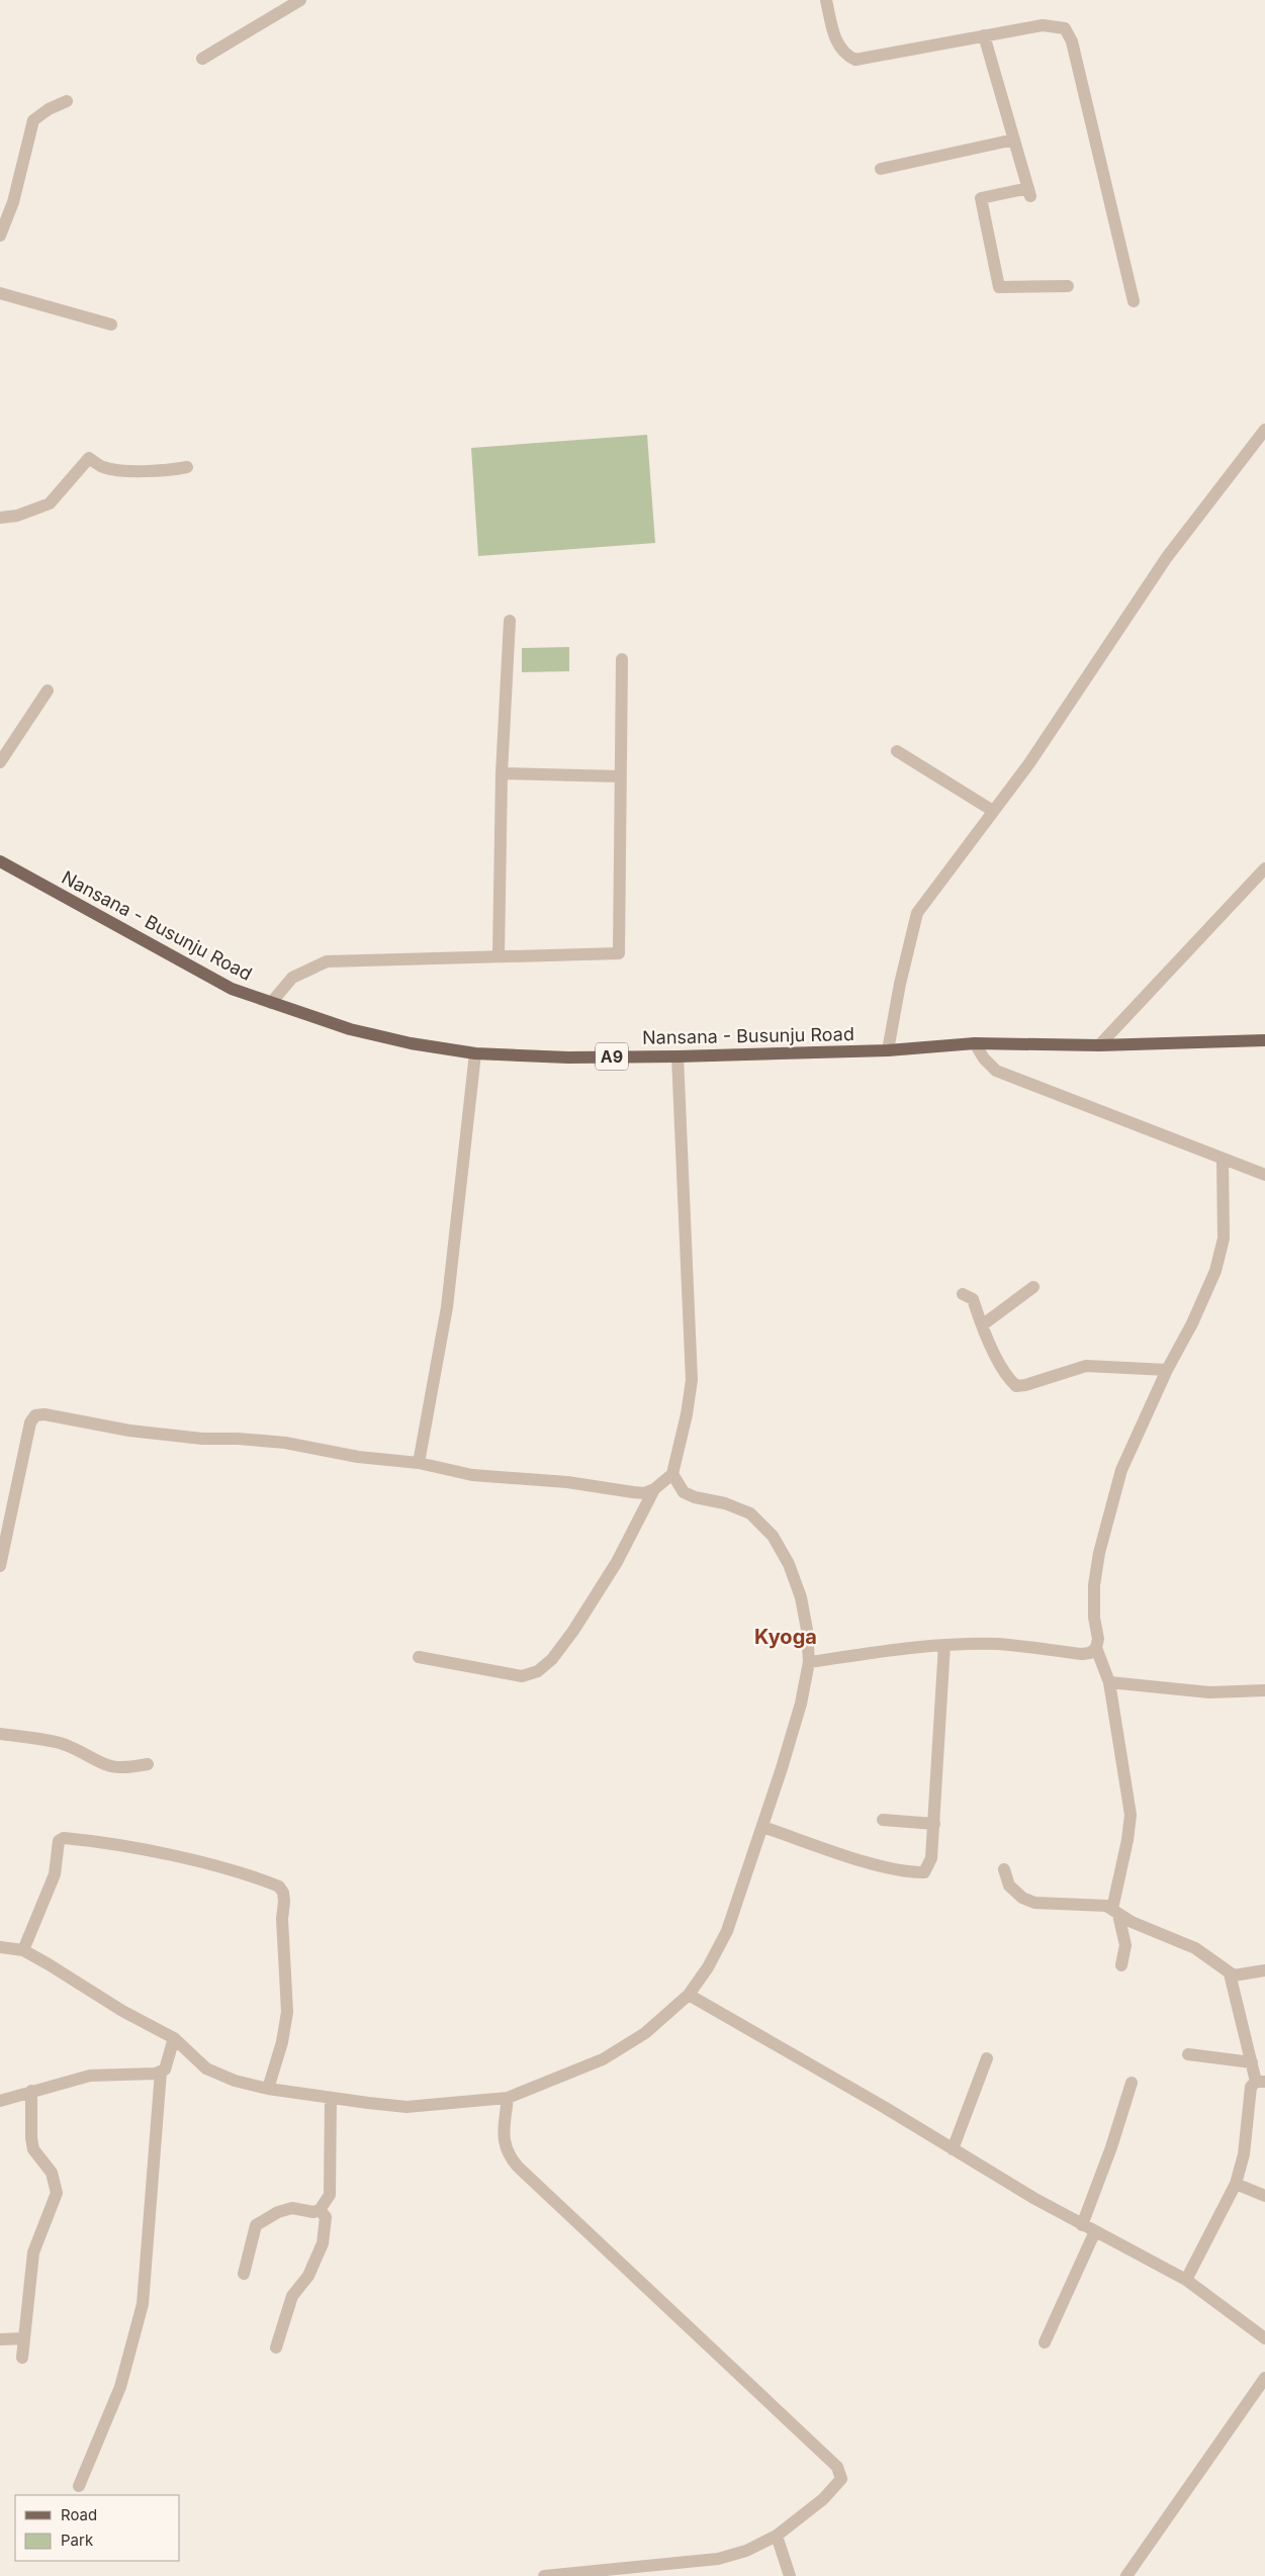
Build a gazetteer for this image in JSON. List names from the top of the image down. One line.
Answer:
{"streets":{"main road":["Nansana - Busunju Road","A9"]},"districts":["Kyoga"],"legend":["Road","Park"]}
